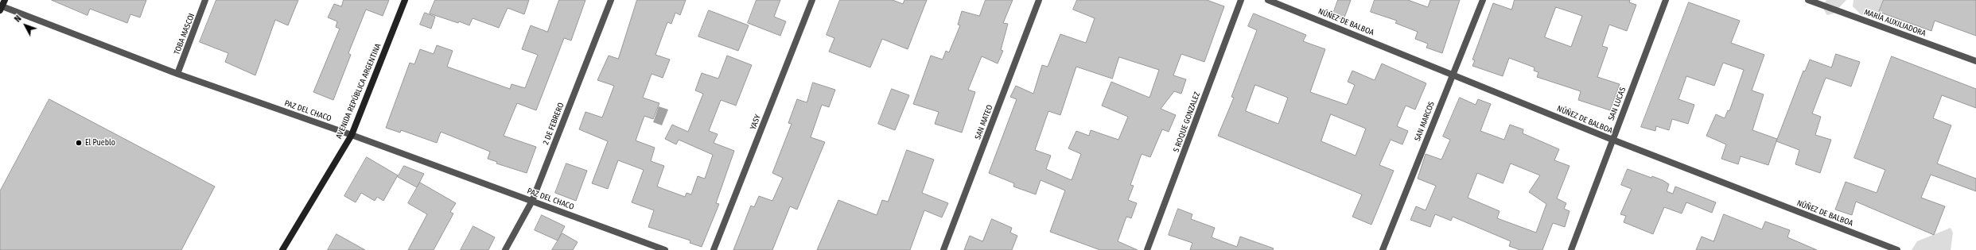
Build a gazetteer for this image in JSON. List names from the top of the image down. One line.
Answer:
{"streets":{"main road":["AVENIDA REPÚBLICA ARGENTINA"],"street":["NÚÑEZ DE BALBOA","MARÍA AUXILIADORA","TOBA MASCOI","SAN LUCAS","PAZ DEL CHACO","SAN MARCOS","YASY","SAN MATEO","S ROQUE GONZALEZ","2 DE FEBRERO"]},"crossings":[["NÚÑEZ DE BALBOA","SAN LUCAS"],["NÚÑEZ DE BALBOA","SAN MARCOS"],["TOBA MASCOI","PAZ DEL CHACO"],["AVENIDA REPÚBLICA ARGENTINA","PAZ DEL CHACO"],["PAZ DEL CHACO","2 DE FEBRERO"]],"places":["El Pueblo"],"north":"top left"}
